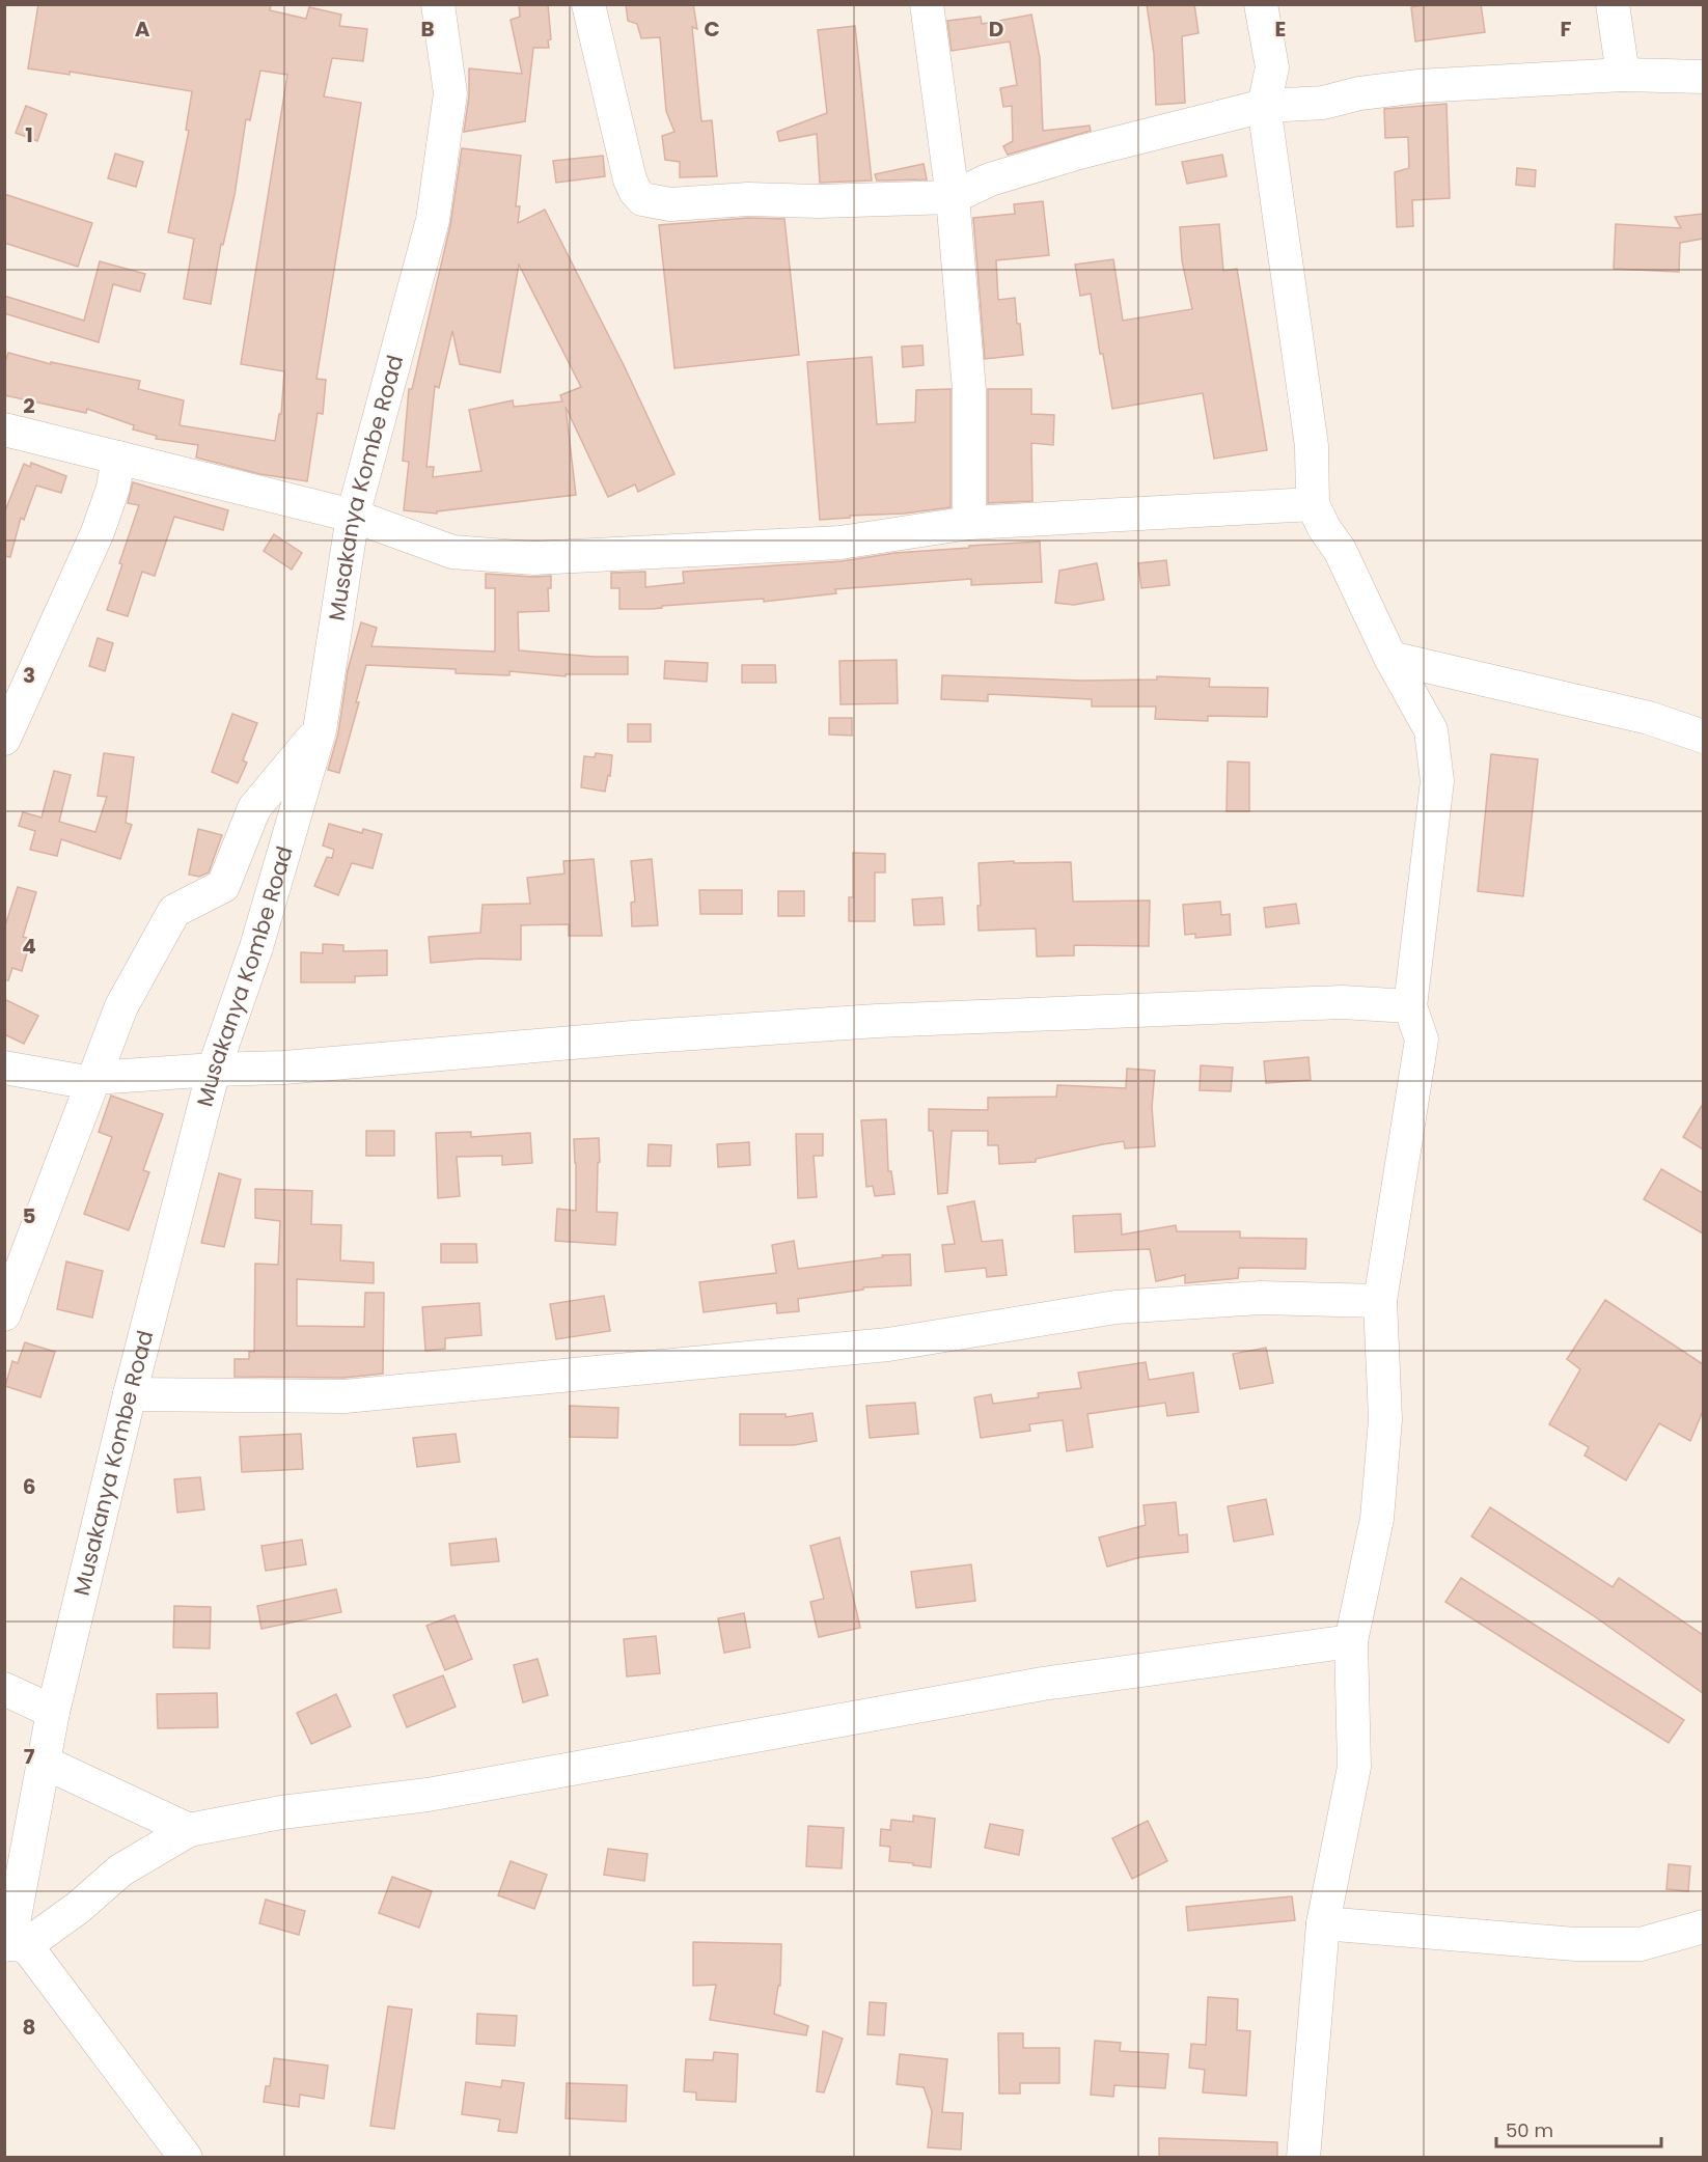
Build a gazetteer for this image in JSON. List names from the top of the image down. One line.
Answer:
{"streets":{"street":["Musakanya Kombe Road"]},"scale_bar":"50 m","grid":{"columns":["A","B","C","D","E","F"],"rows":["1","2","3","4","5","6","7","8"]}}
